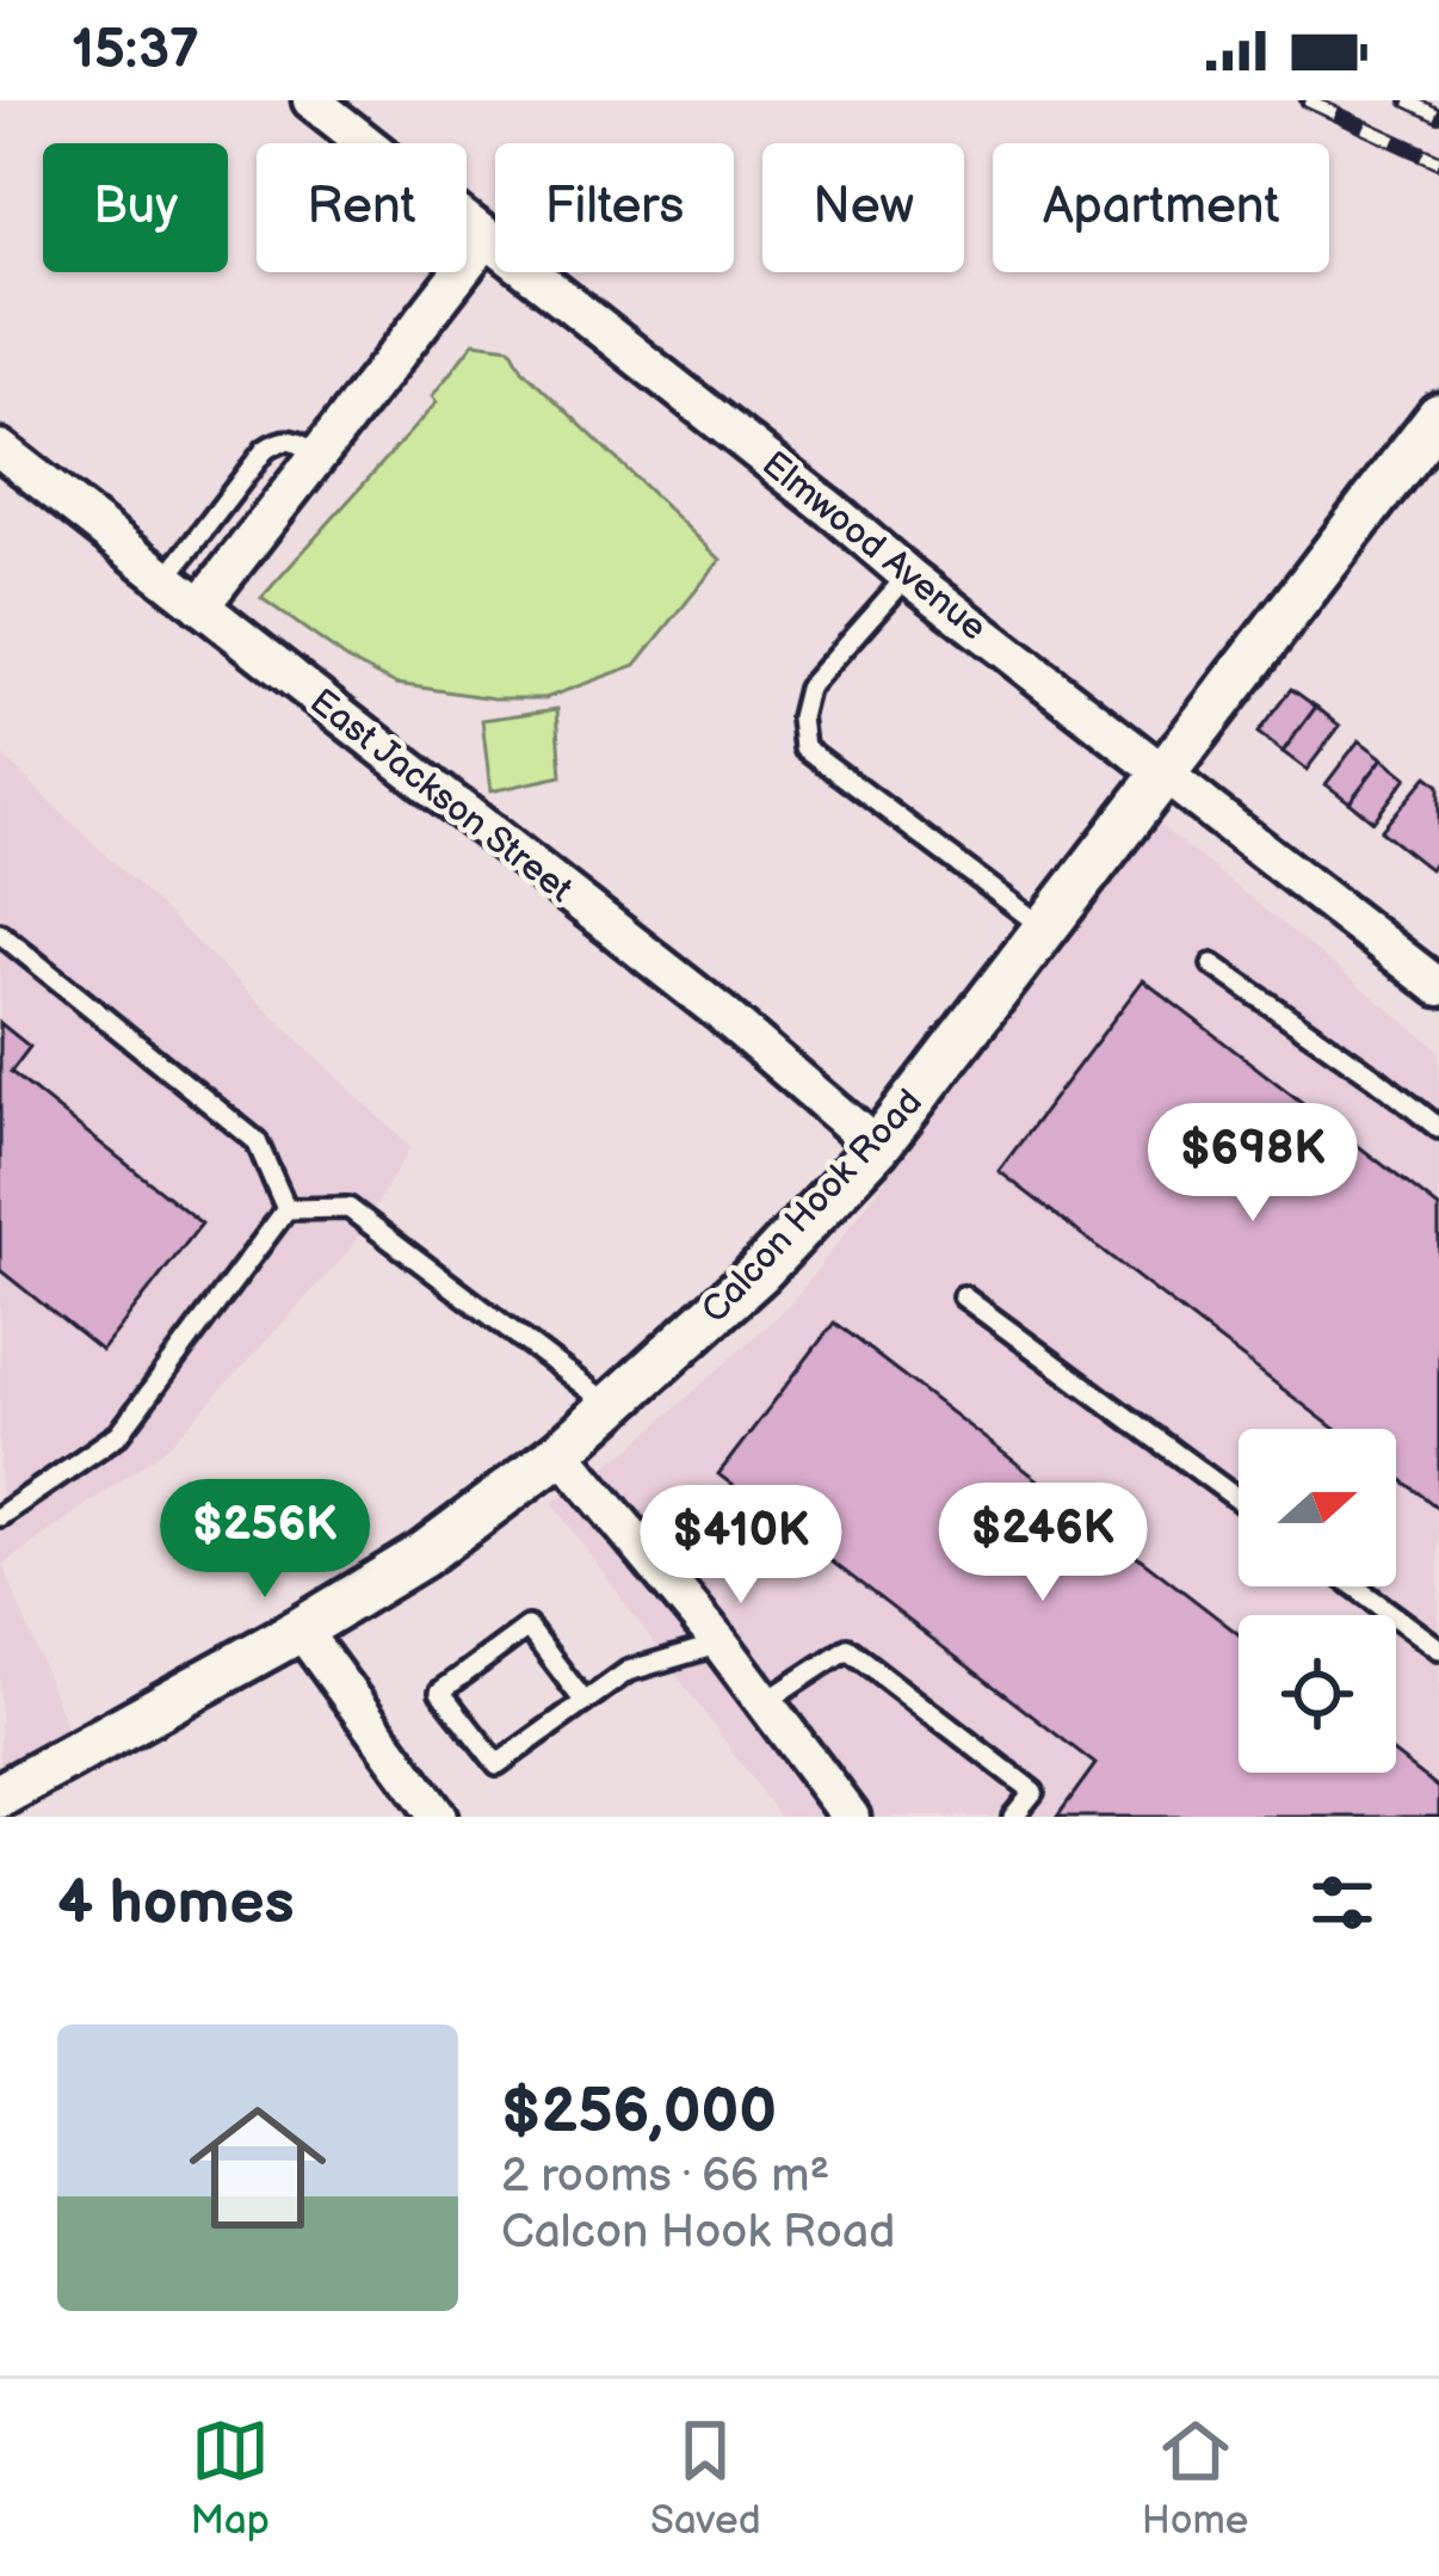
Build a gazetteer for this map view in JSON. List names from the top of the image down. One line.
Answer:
{"streets":{"street":["Elmwood Avenue","East Jackson Street","Calcon Hook Road"]},"crossings":[["Elmwood Avenue","Calcon Hook Road"],["East Jackson Street","Calcon Hook Road"]],"north":"right","page":{"status":"15:37","chip":["Buy","Rent","Filters","New","Apartment"],"price":["$698K","$256K","$246K","$410K"],"heading":"4 homes","list":[{"name":"$256,000","note":"2 rooms · 66 m² · Calcon Hook Road"}],"tabs":["Map","Saved","Home"]}}
